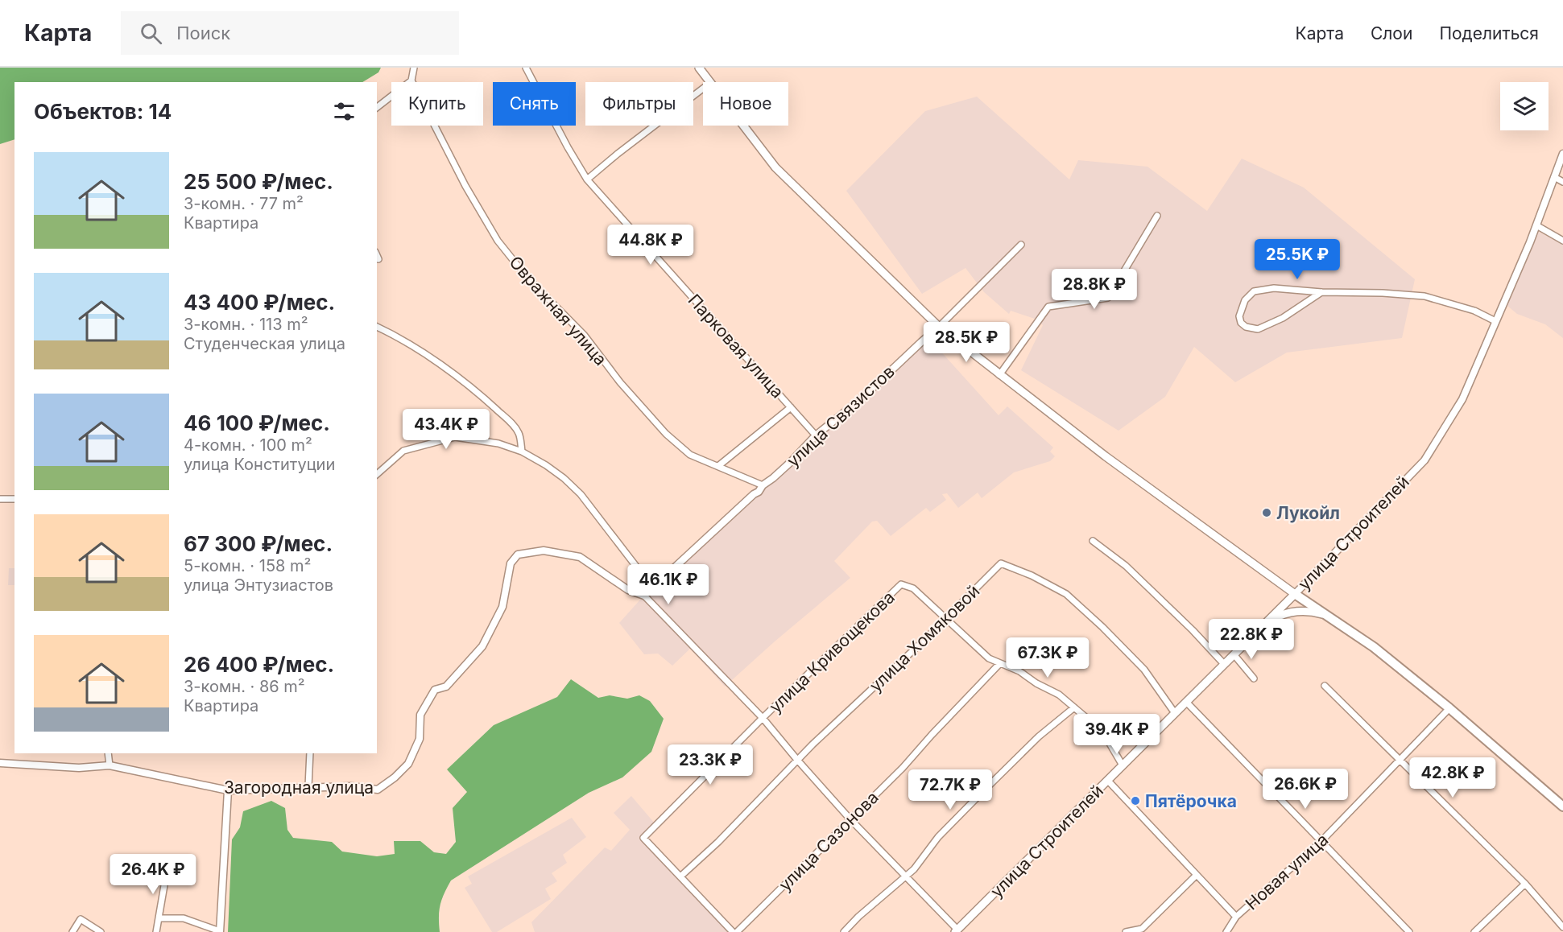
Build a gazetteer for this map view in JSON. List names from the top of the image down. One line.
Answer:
{"streets":{"main road":["улица Строителей"],"street":["Овражная улица","Парковая улица","улица Связистов","улица Хомяковой","улица Кривощекова","Загородная улица","улица Сазонова","Новая улица"]},"crossings":[["Овражная улица","улица Связистов"],["Парковая улица","улица Связистов"],["улица Связистов","Загородная улица"],["улица Строителей","улица Хомяковой"],["улица Хомяковой","улица Кривощекова"]],"places":["Лукойл","Пятёрочка"],"page":{"header":"Карта","search":"Поиск","nav":["Карта","Слои","Поделиться"],"chip":["Купить","Снять","Фильтры","Новое"],"heading":"Объектов: 14","list":[{"name":"25 500 ₽/мес.","note":"3-комн. · 77 m² · Квартира"},{"name":"43 400 ₽/мес.","note":"3-комн. · 113 m² · Студенческая улица"},{"name":"46 100 ₽/мес.","note":"4-комн. · 100 m² · улица Конституции"},{"name":"67 300 ₽/мес.","note":"5-комн. · 158 m² · улица Энтузиастов"},{"name":"26 400 ₽/мес.","note":"3-комн. · 86 m² · Квартира"}],"price":["44.8K ₽","25.5K ₽","28.8K ₽","28.5K ₽","43.4K ₽","46.1K ₽","22.8K ₽","67.3K ₽","39.4K ₽","23.3K ₽","42.8K ₽","26.6K ₽","72.7K ₽","26.4K ₽"]}}
